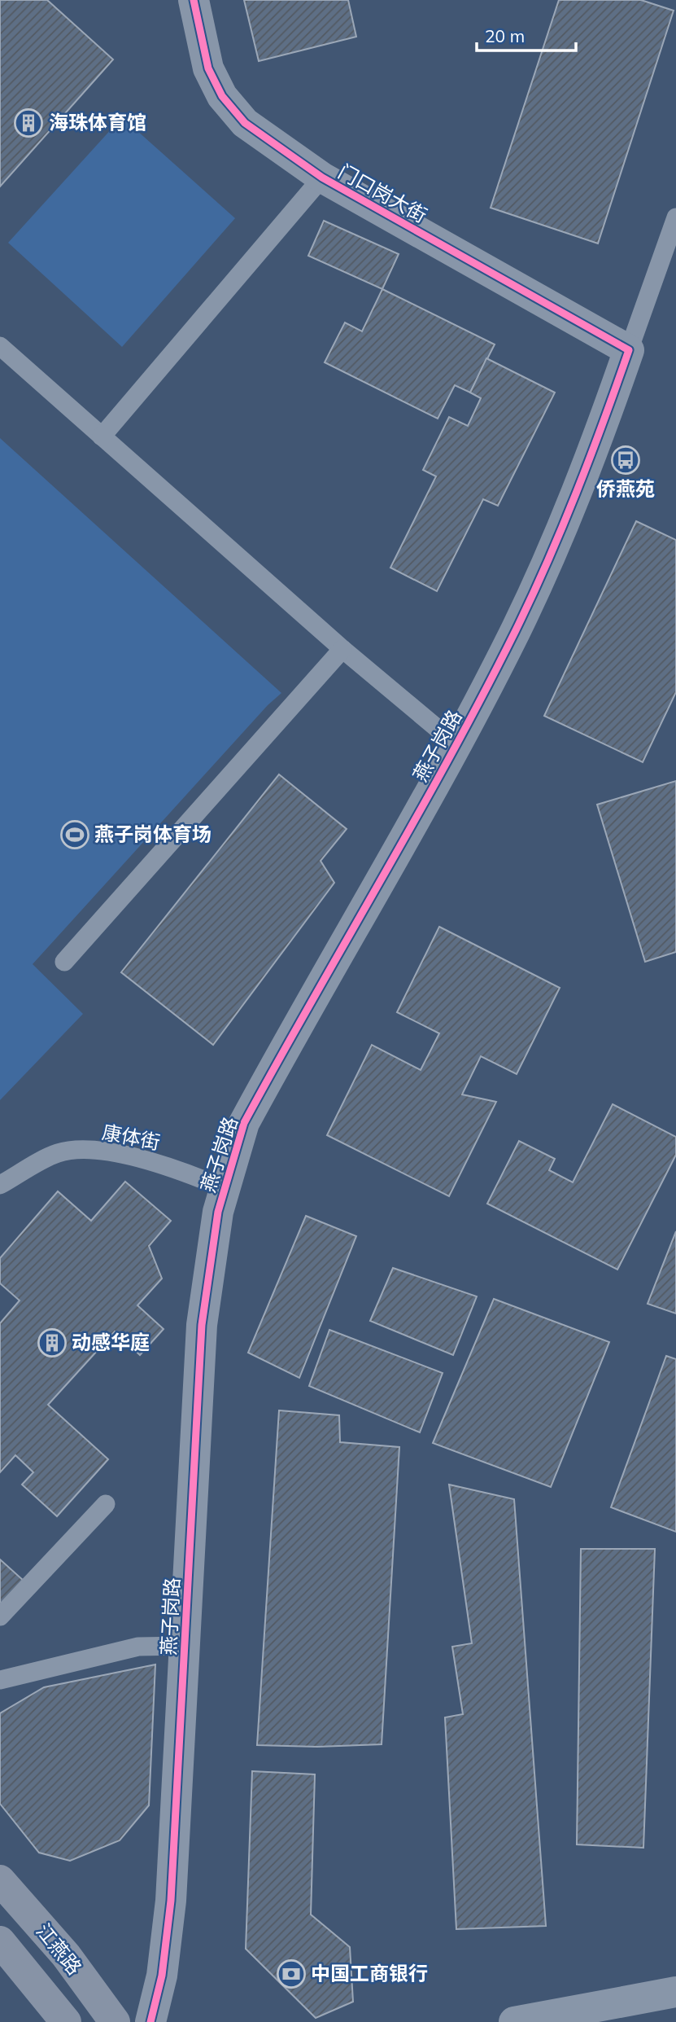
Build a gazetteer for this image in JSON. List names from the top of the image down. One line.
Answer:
{"streets":{"main road":["江燕路"],"street":["门口岗大街","燕子岗路"],"lane":["康体街"]},"crossings":[["门口岗大街","燕子岗路"],["燕子岗路","康体街"]],"places":{"building":["海珠体育馆","动感华庭"],"bus stop":["侨燕苑"],"sports":["燕子岗体育场"],"bank":["中国工商银行"]},"scale_bar":"20 m"}
